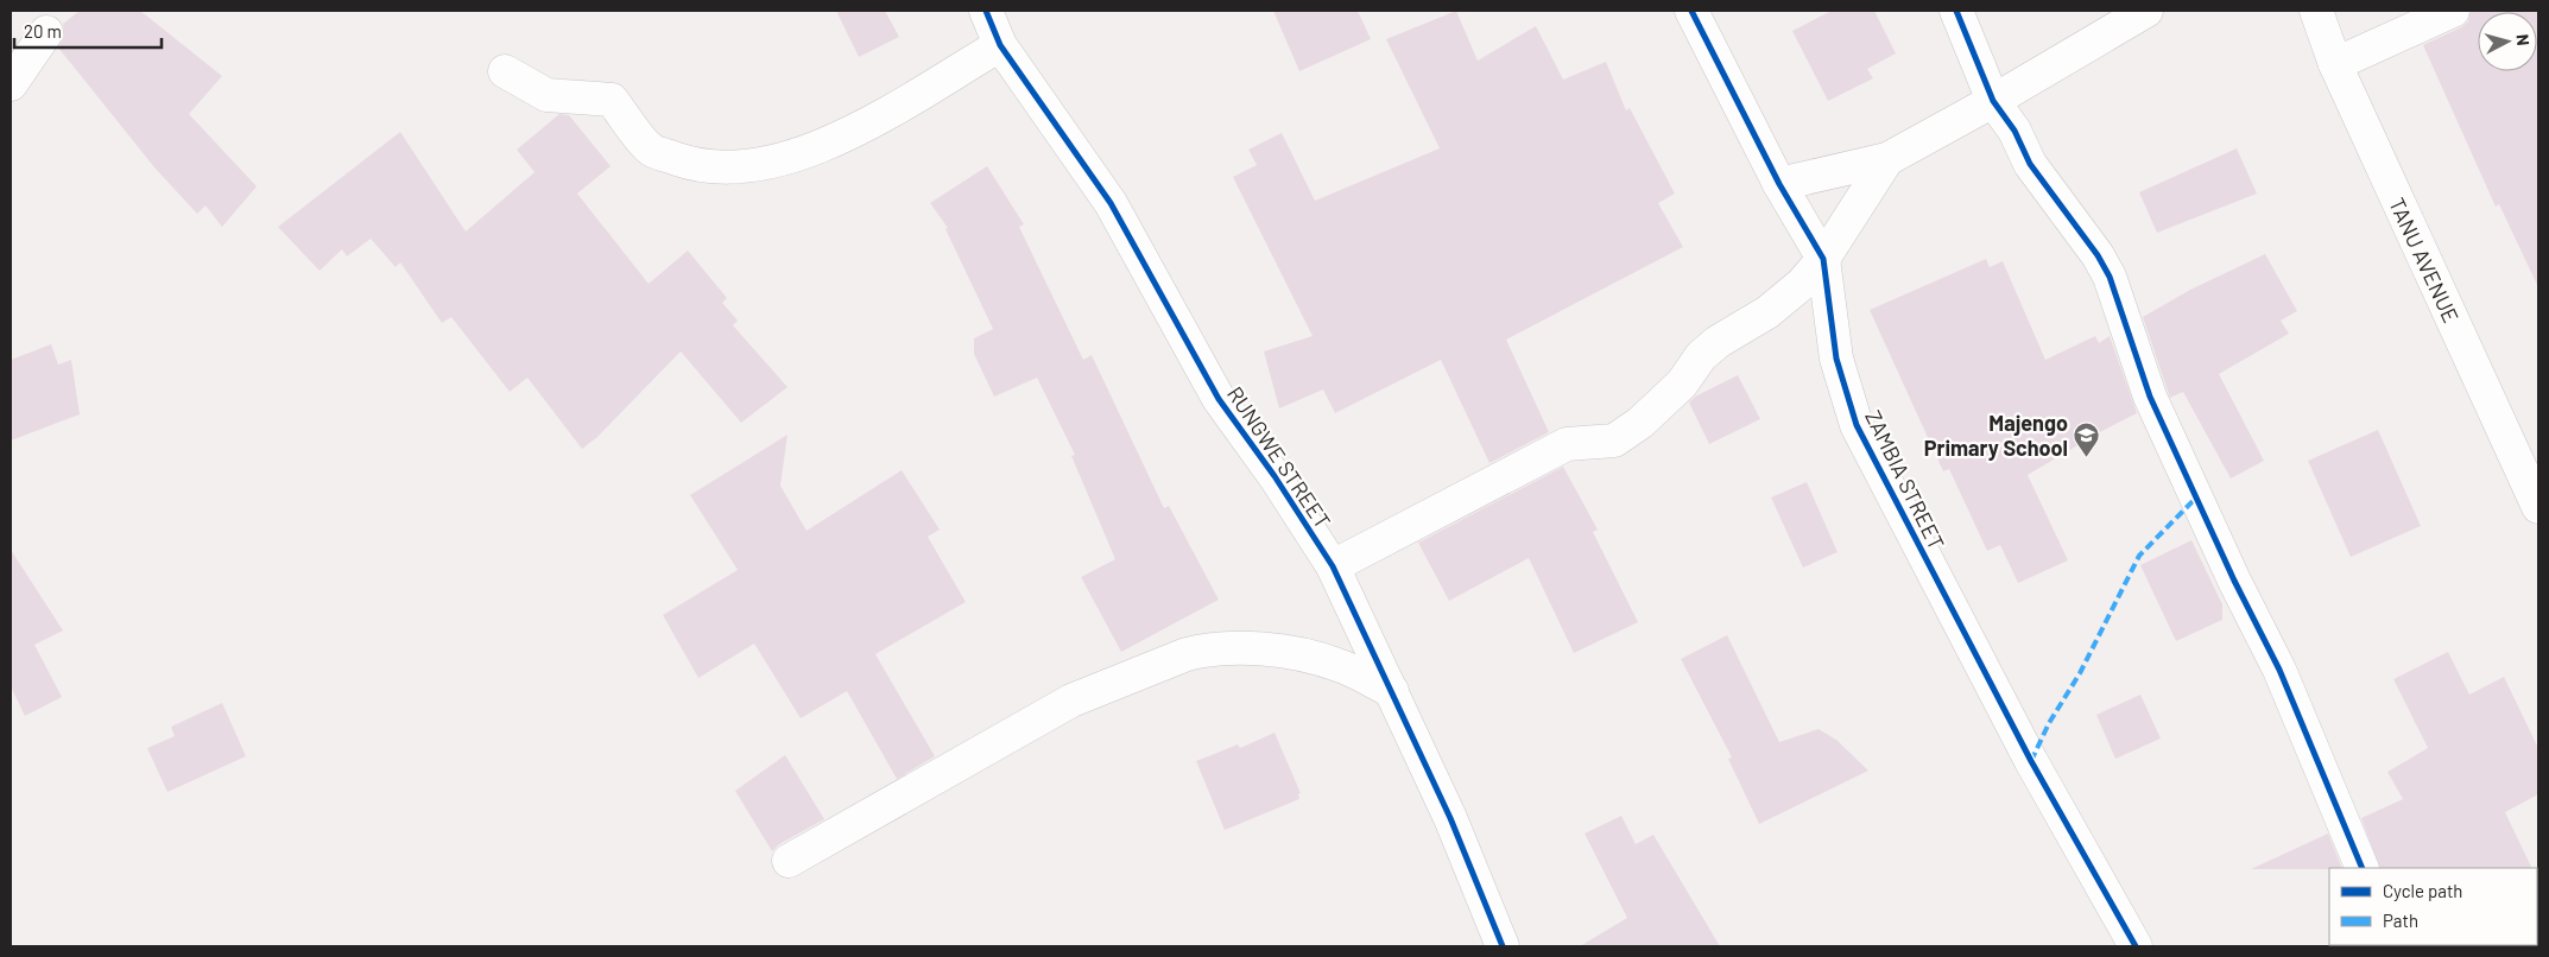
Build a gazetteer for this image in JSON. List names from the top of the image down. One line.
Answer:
{"streets":{"street":["TANU AVENUE","RUNGWE STREET","ZAMBIA STREET"]},"places":{"school or university":["Majengo Primary School"]},"legend":["Cycle path","Path"],"scale_bar":"20 m","north":"right"}
